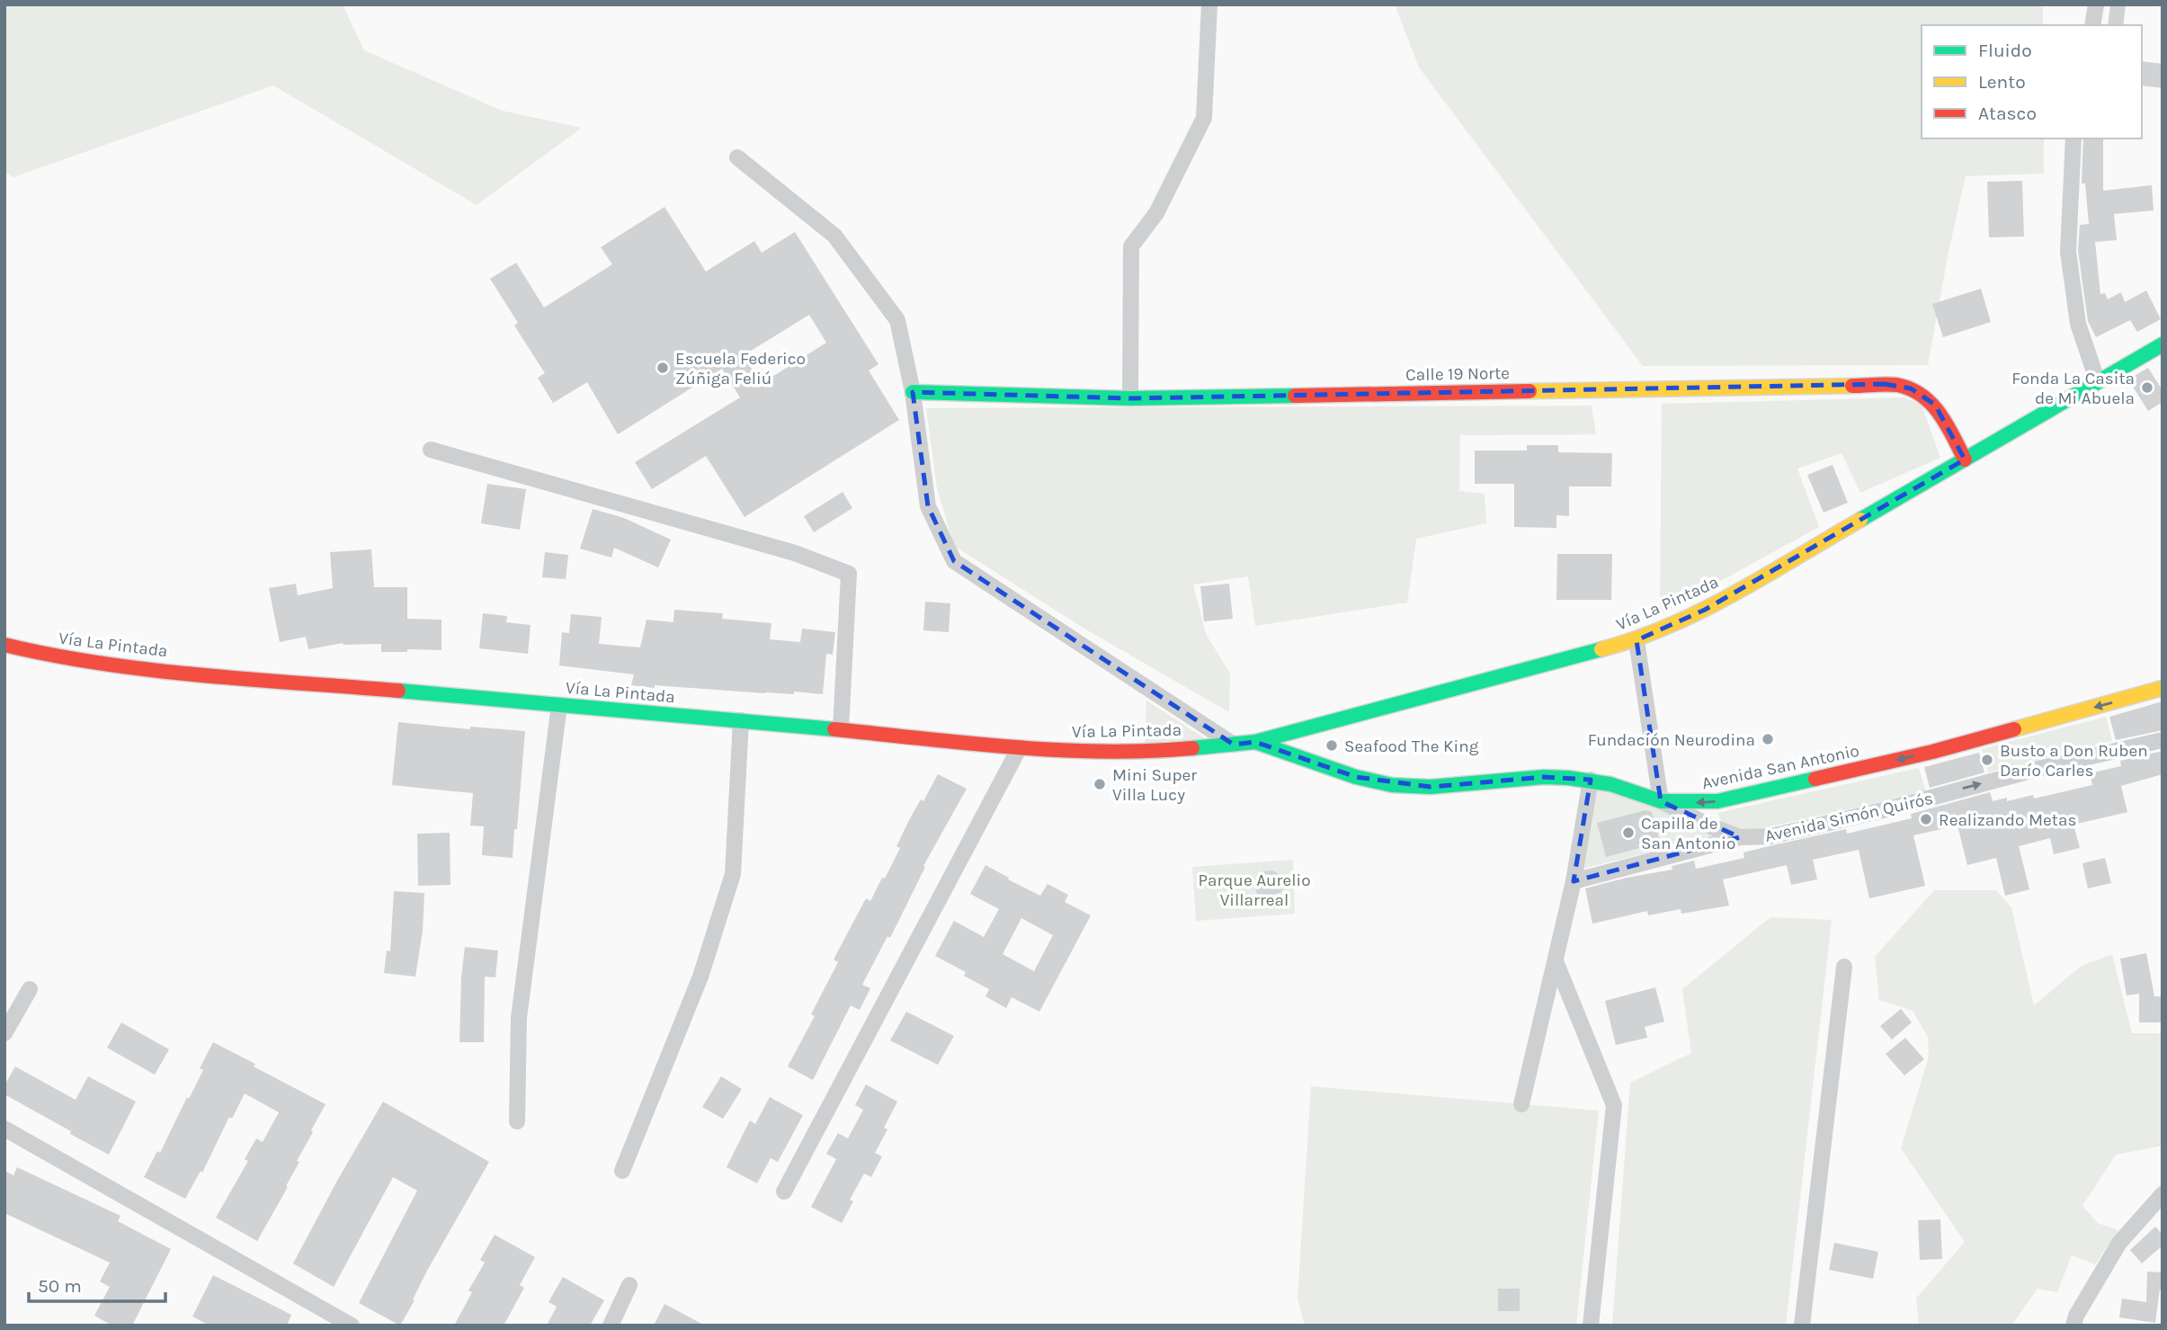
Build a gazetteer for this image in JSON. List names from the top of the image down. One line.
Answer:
{"streets":{"main road":["Calle 19 Norte","Vía La Pintada","Avenida San Antonio"],"street":["Avenida Simón Quirós"]},"crossings":[["Calle 19 Norte","Vía La Pintada"],["Vía La Pintada","Avenida San Antonio"],["Avenida San Antonio","Avenida Simón Quirós"]],"one_way":["Avenida San Antonio","Avenida Simón Quirós"],"parks":["Parque Aurelio Villarreal"],"places":["Escuela Federico Zúñiga Feliú","Fonda La Casita de Mi Abuela","Fundación Neurodina","Seafood The King","Busto a Don Ruben Darío Carles","Mini Super Villa Lucy","Realizando Metas","Capilla de San Antonio"],"legend":["Fluido","Lento","Atasco"],"scale_bar":"50 m"}
